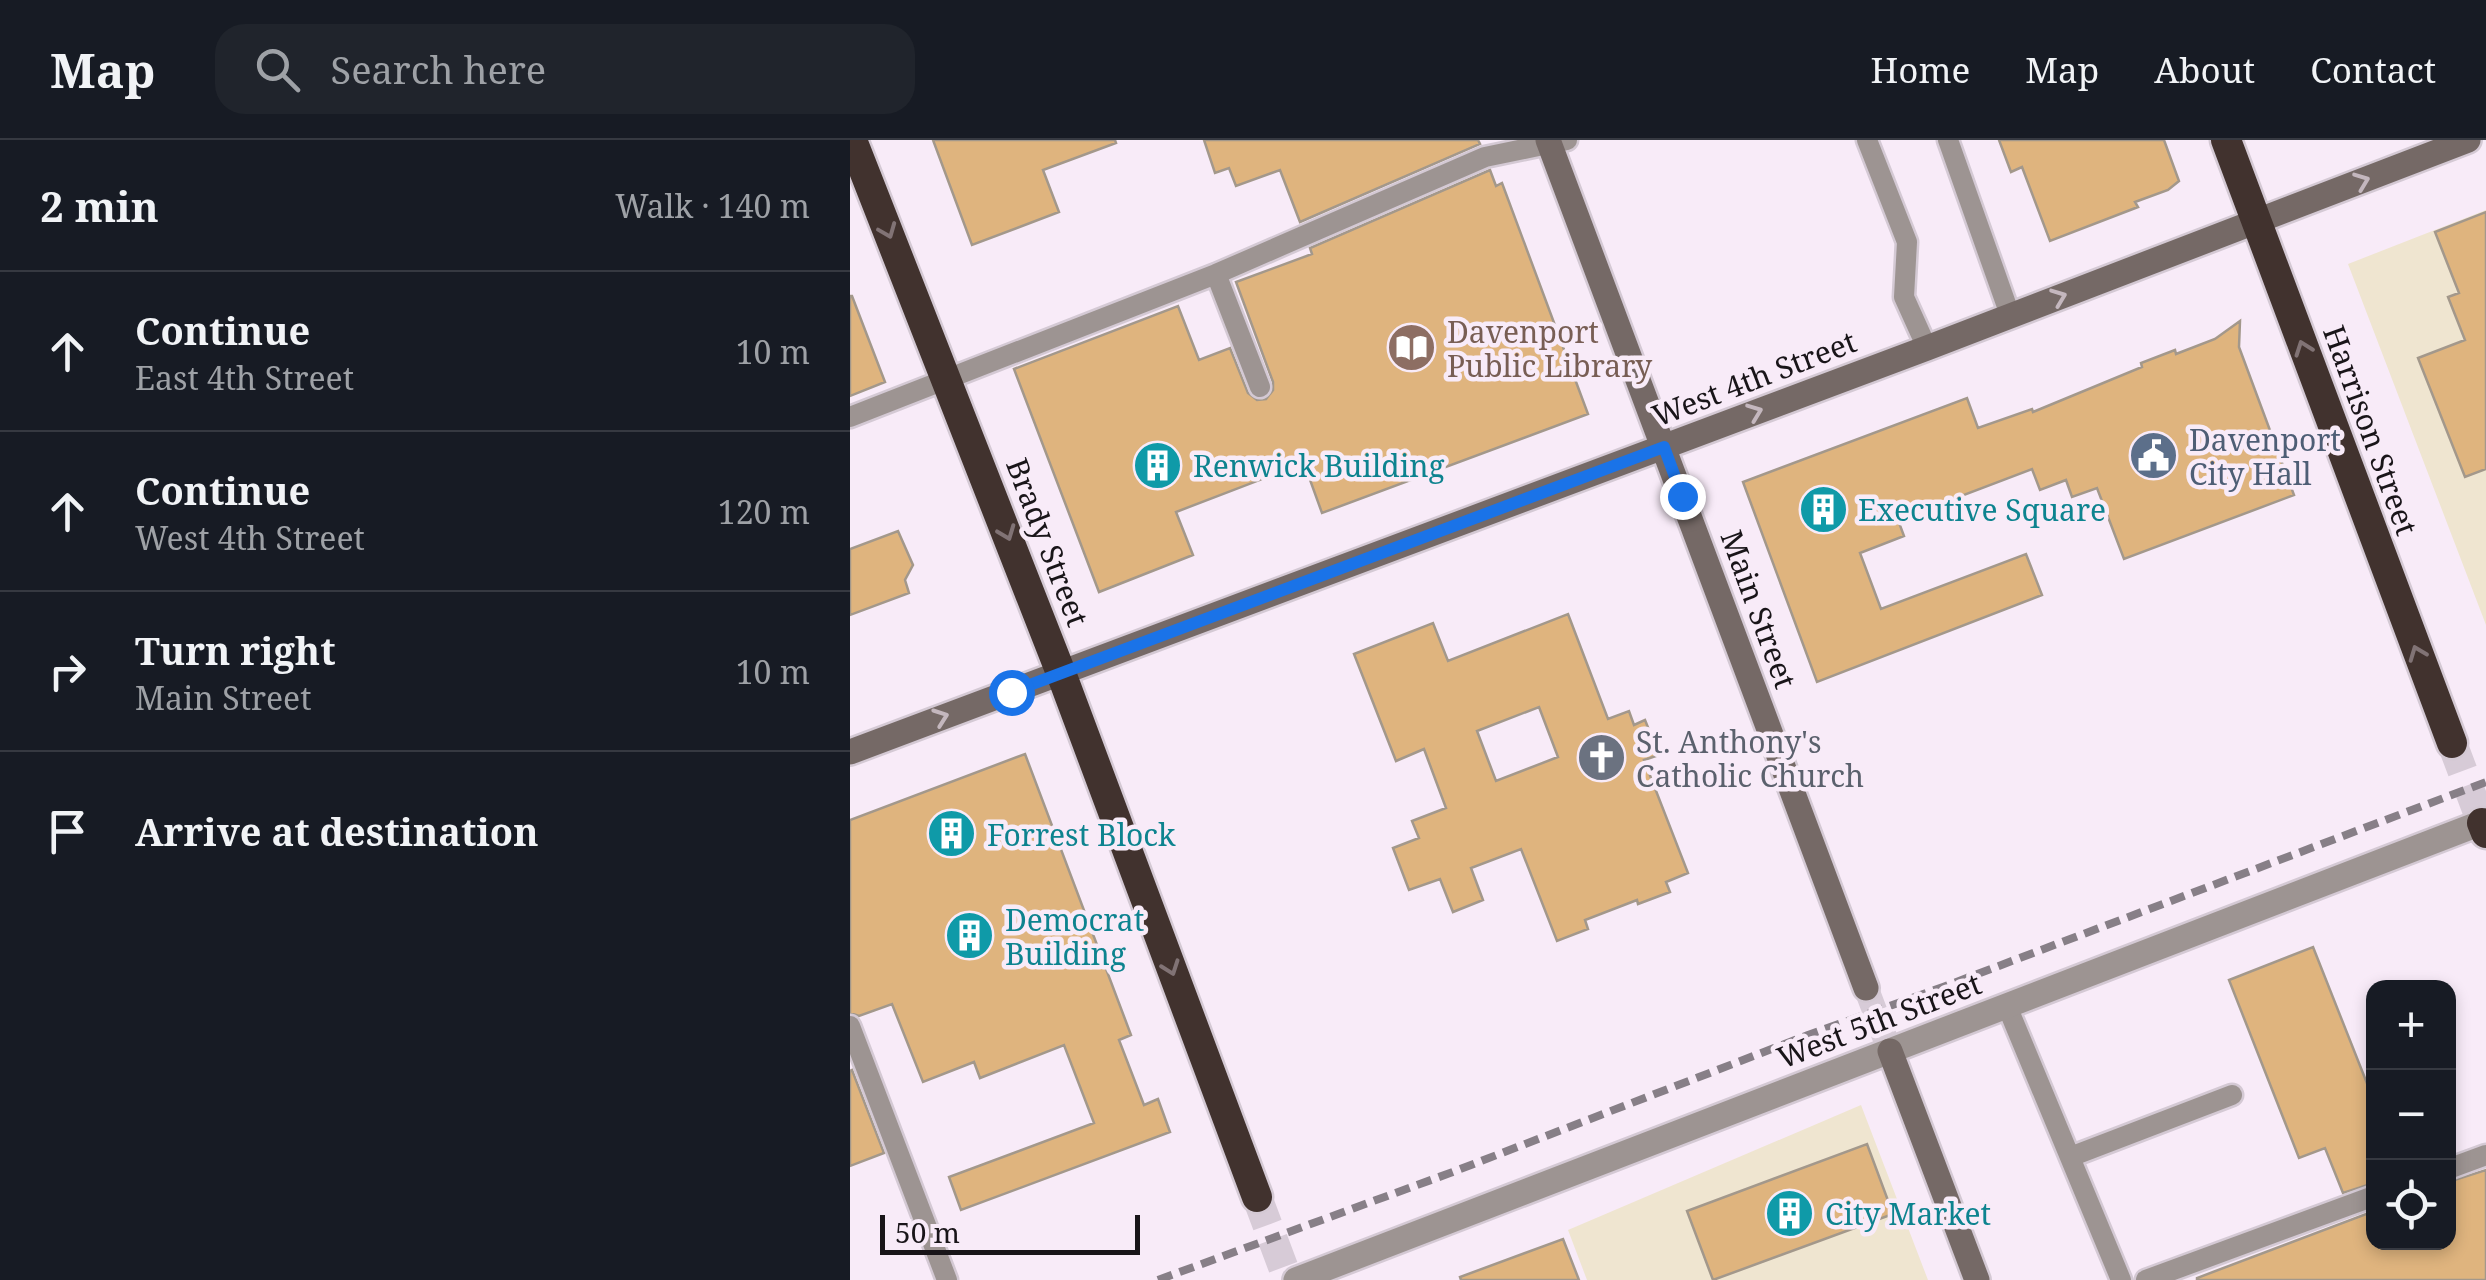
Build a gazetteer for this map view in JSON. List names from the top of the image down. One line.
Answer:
{"streets":{"highway":["Harrison Street","Brady Street"],"main road":["West 4th Street","Main Street"],"street":["West 5th Street"]},"crossings":[["West 4th Street","Harrison Street"],["West 4th Street","Brady Street"],["West 4th Street","Main Street"]],"one_way":["West 4th Street","Harrison Street","Brady Street"],"places":{"library":["Davenport Public Library"],"public building":["Davenport City Hall"],"building":["Renwick Building","Executive Square","Forrest Block","Democrat Building","City Market"],"church":["St. Anthony's Catholic Church"]},"scale_bar":"50 m","page":{"header":"Map","search":"Search here","nav":["Home","Map","About","Contact"],"heading":["2 min","Walk · 140 m"],"list":[["Continue","East 4th Street","10 m"],["Continue","West 4th Street","120 m"],["Turn right","Main Street","10 m"],"Arrive at destination"],"map_buttons":["+","−"],"scale":"50 m"}}
